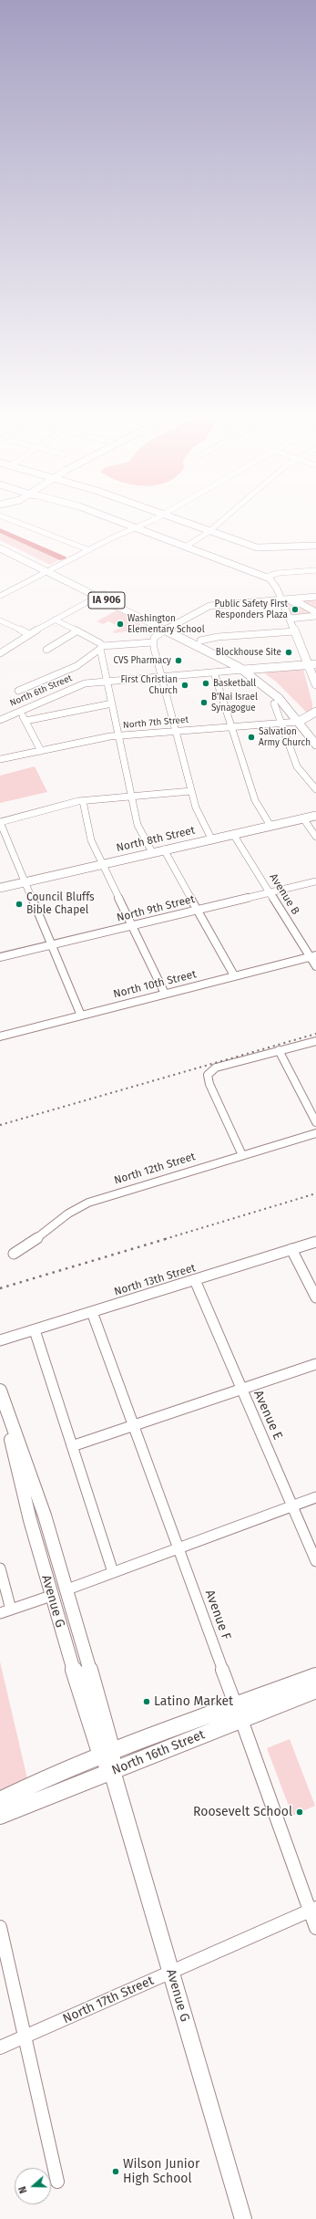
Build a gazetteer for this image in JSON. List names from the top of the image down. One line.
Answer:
{"streets":{"main road":["IA 906","North 6th Street","North 8th Street","Avenue G","North 16th Street"],"street":["North 7th Street","Avenue B","North 9th Street","North 10th Street","North 12th Street","North 13th Street","Avenue E","Avenue F","North 17th Street"]},"crossings":[["IA 906","North 6th Street"],["IA 906","North 7th Street"],["North 8th Street","Avenue B"],["Avenue B","North 9th Street"],["Avenue B","North 10th Street"],["North 13th Street","Avenue E"],["North 13th Street","Avenue F"],["Avenue G","North 16th Street"],["Avenue G","North 17th Street"],["Avenue F","North 16th Street"],["Avenue F","North 17th Street"]],"places":["Public Safety First Responders Plaza","Washington Elementary School","Blockhouse Site","CVS Pharmacy","Basketball","First Christian Church","B'Nai Israel Synagogue","Salvation Army Church","Council Bluffs Bible Chapel","Latino Market","Roosevelt School","Wilson Junior High School"],"north":"left"}
